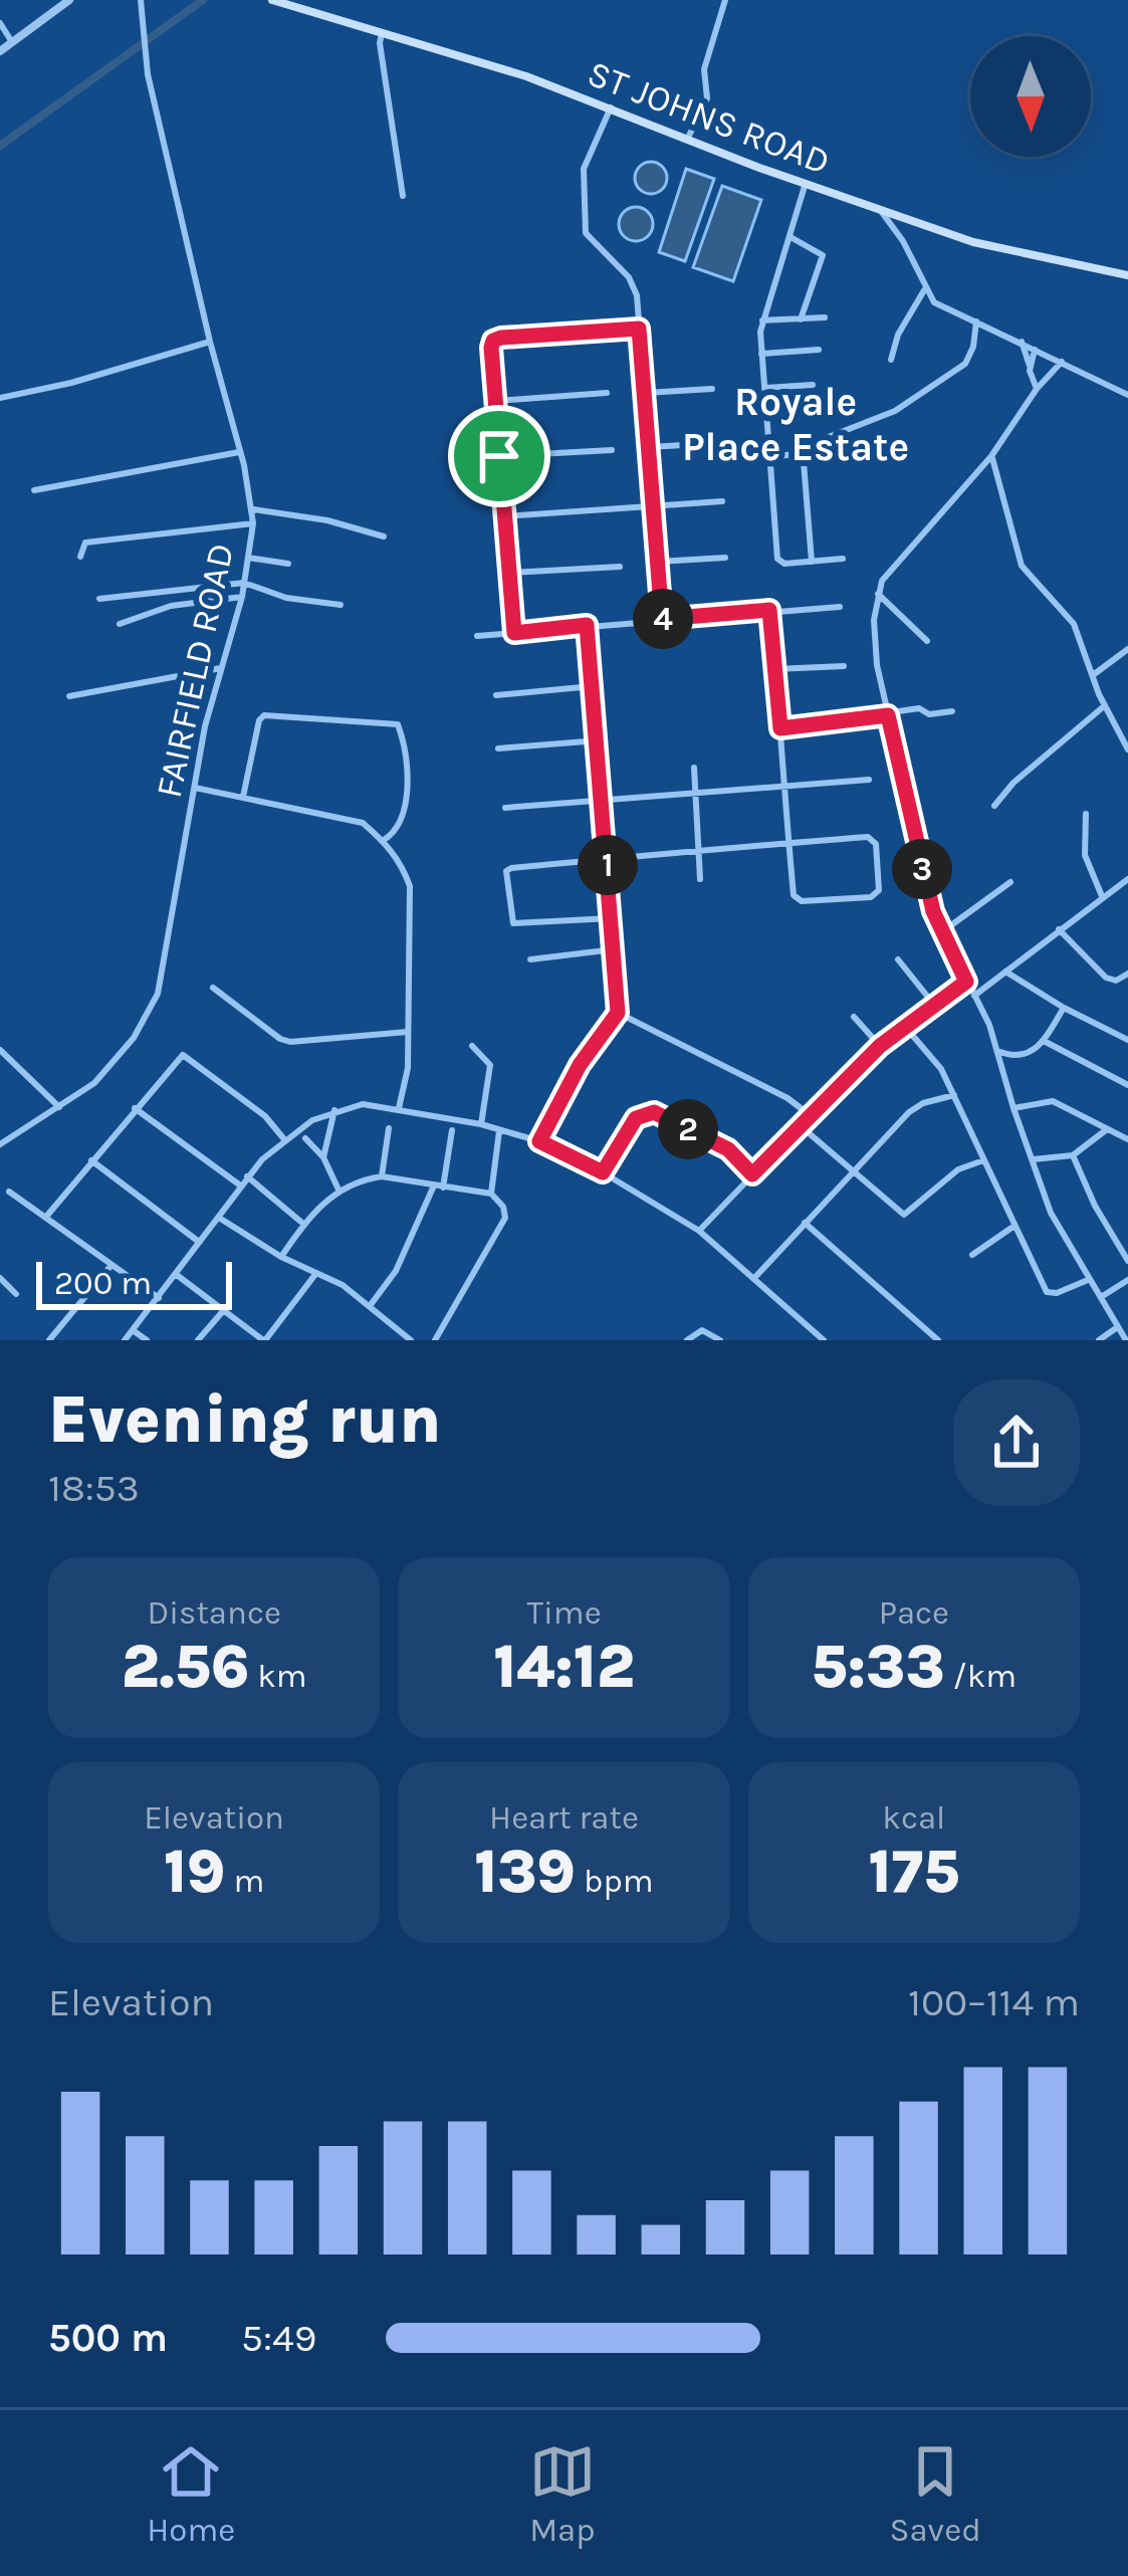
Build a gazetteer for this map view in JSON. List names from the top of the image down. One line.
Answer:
{"streets":{"main road":["ST JOHNS ROAD"],"street":["FAIRFIELD ROAD"]},"districts":["Royale Place Estate"],"scale_bar":"200 m","north":"bottom","page":{"pins":["4","1","3","2"],"scale":"200 m","heading":["Evening run","18:53"],"stats":[["Distance","2.56 km"],["Time","14:12"],["Pace","5:33 /km"],["Elevation","19 m"],["Heart rate","139 bpm"],["kcal","175"]],"chart":["Elevation","100–114 m"],"list":[{"name":"500 m","note":"5:49"}],"tabs":["Home","Map","Saved"]}}
